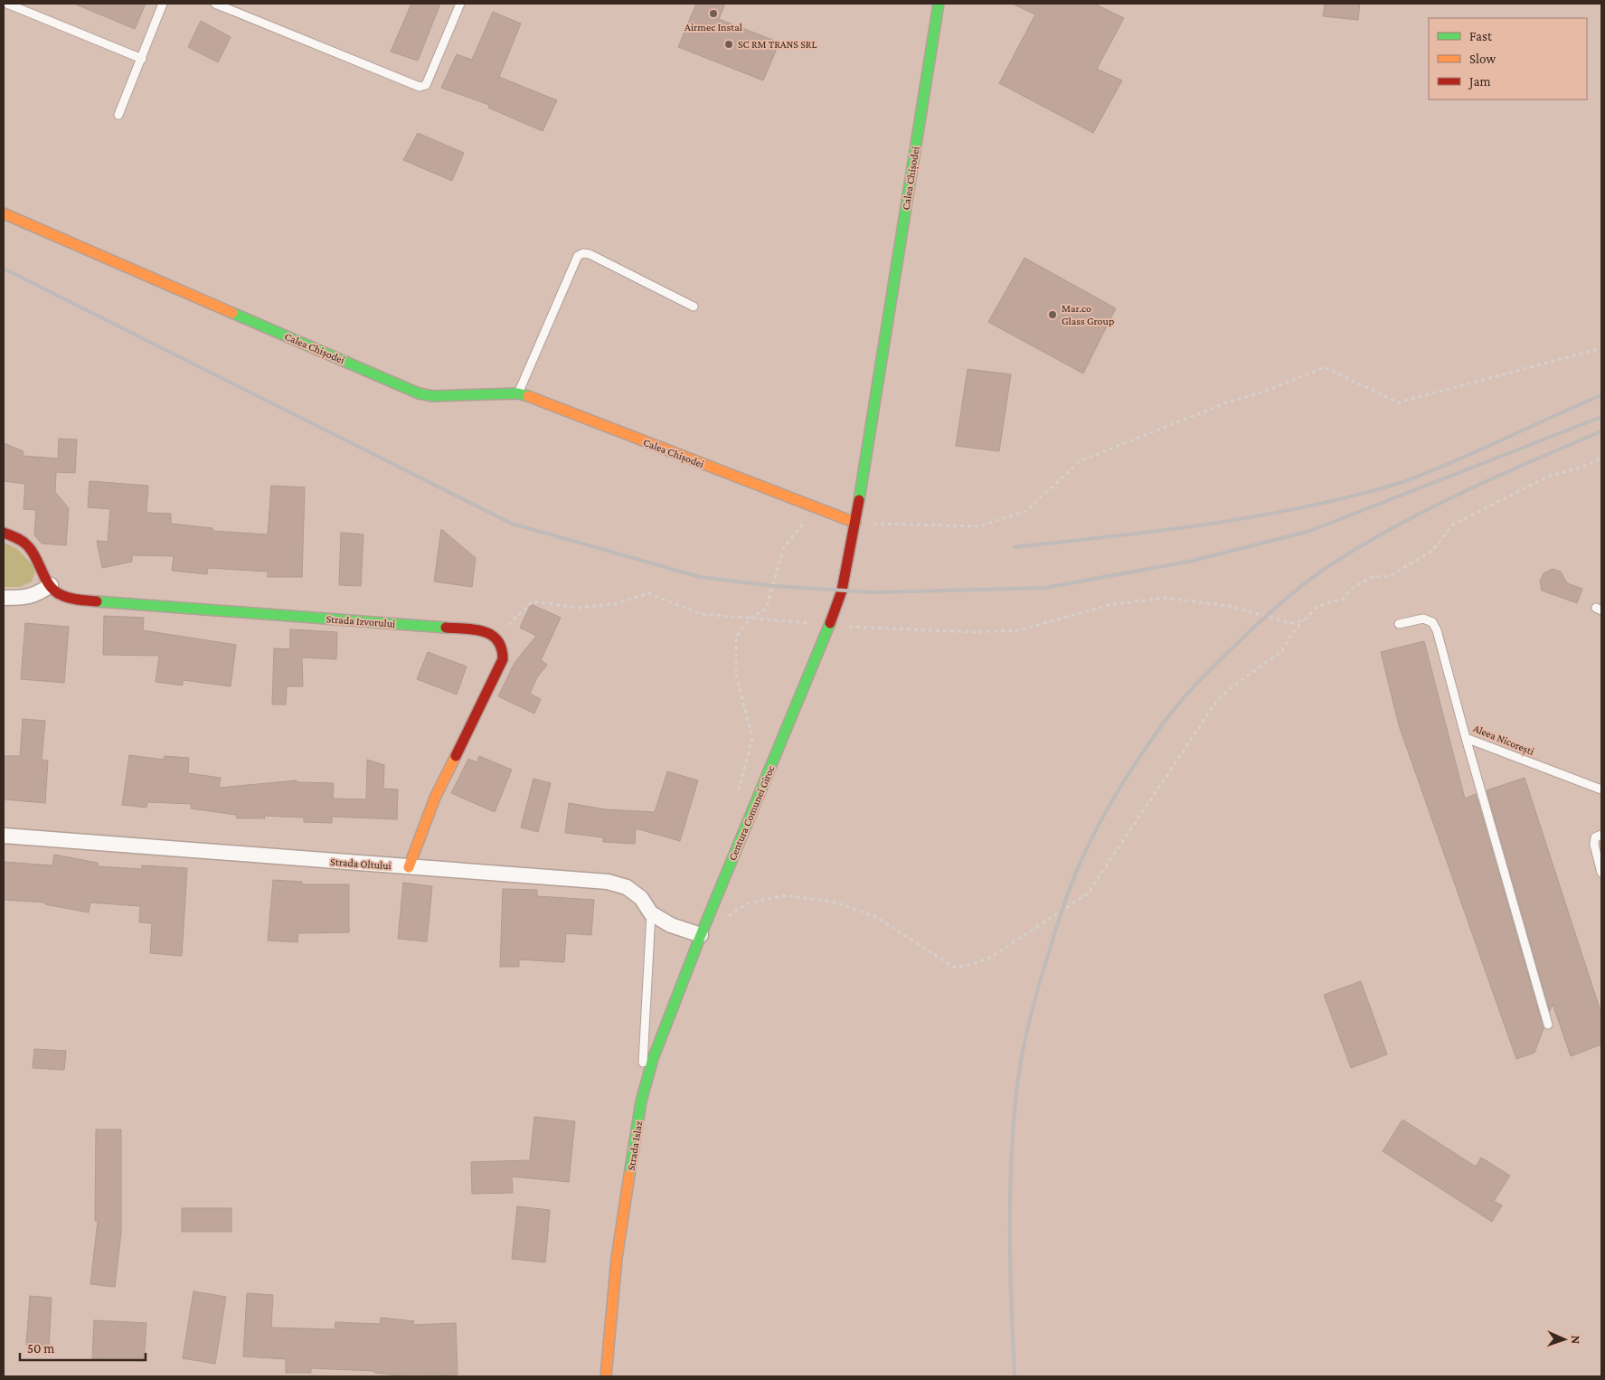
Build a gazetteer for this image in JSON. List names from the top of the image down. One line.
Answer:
{"streets":{"street":["Calea Chișodei","Strada Izvorului","Centura Comunei Giroc","Strada Oltului","Strada Islaz"],"lane":["Aleea Nicorești"]},"crossings":[["Calea Chișodei","Centura Comunei Giroc"],["Centura Comunei Giroc","Strada Oltului"],["Centura Comunei Giroc","Strada Islaz"],["Strada Oltului","Strada Islaz"]],"places":["Airmec Instal","SC RM TRANS SRL","Mar.co Glass Group"],"legend":["Fast","Slow","Jam"],"scale_bar":"50 m","north":"right"}
